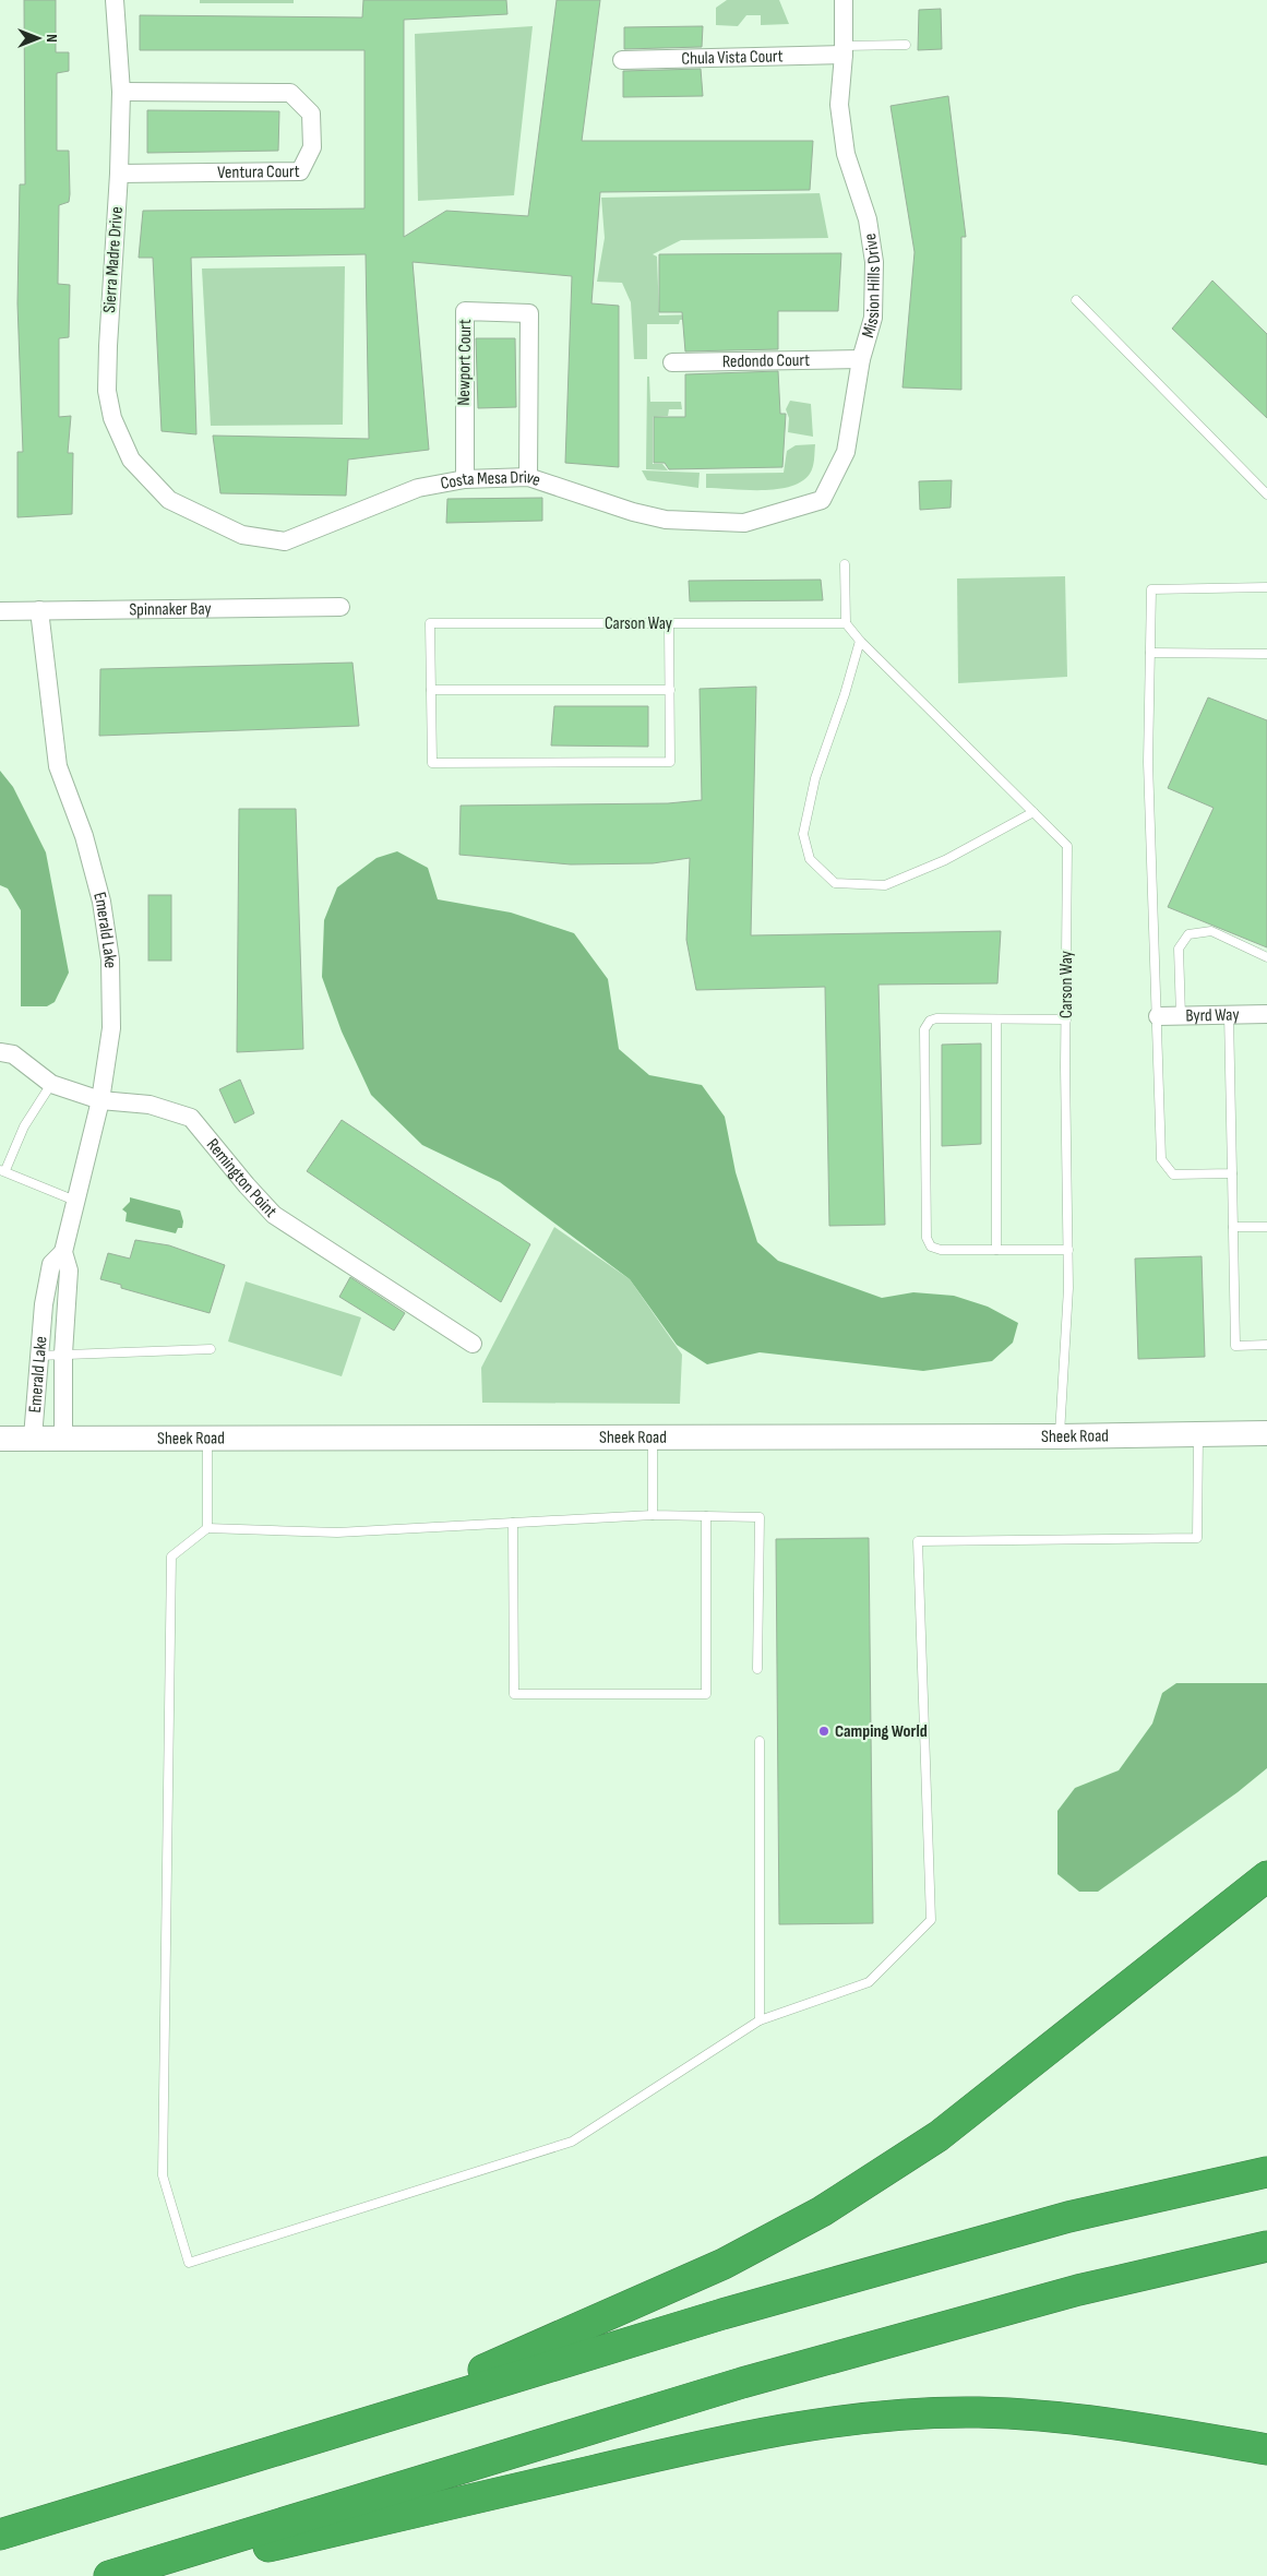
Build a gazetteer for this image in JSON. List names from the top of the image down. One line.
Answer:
{"streets":{"street":["Chula Vista Court","Ventura Court","Sierra Madre Drive","Mission Hills Drive","Redondo Court","Newport Court","Costa Mesa Drive","Spinnaker Bay","Emerald Lake","Byrd Way","Remington Point","Sheek Road"],"lane":["Carson Way"]},"crossings":[["Chula Vista Court","Mission Hills Drive"],["Ventura Court","Sierra Madre Drive"],["Sierra Madre Drive","Costa Mesa Drive"],["Mission Hills Drive","Redondo Court"],["Mission Hills Drive","Costa Mesa Drive"],["Newport Court","Costa Mesa Drive"],["Spinnaker Bay","Emerald Lake"],["Carson Way","Sheek Road"],["Emerald Lake","Remington Point"],["Emerald Lake","Sheek Road"]],"places":["Camping World"],"north":"right"}
